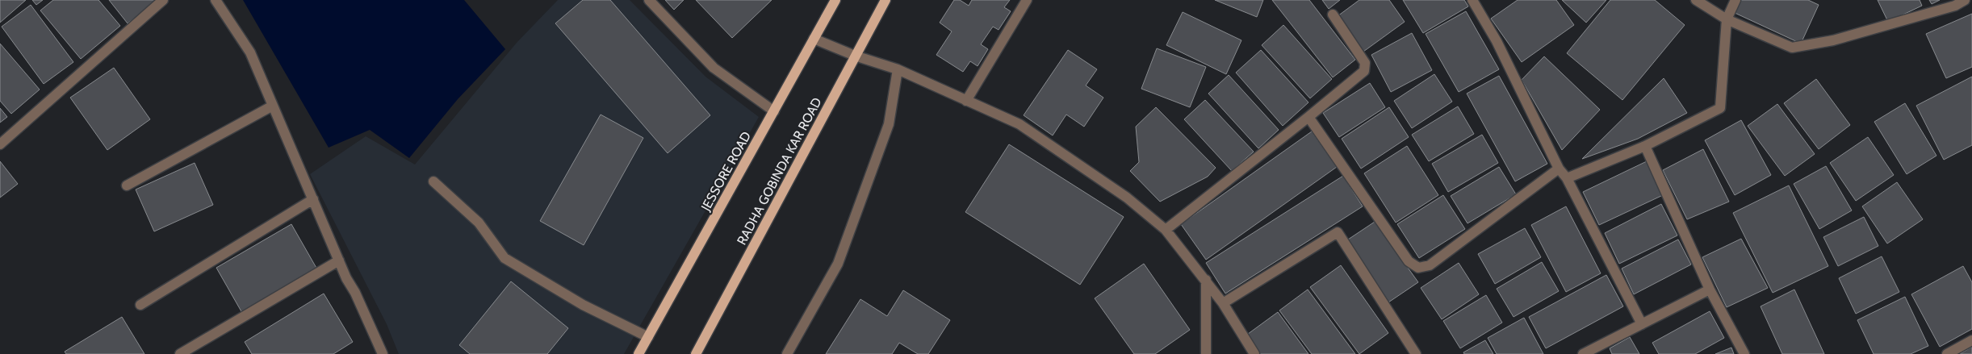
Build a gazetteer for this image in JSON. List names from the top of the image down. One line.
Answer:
{"streets":{"main road":["JESSORE ROAD","RADHA GOBINDA KAR ROAD"]}}
